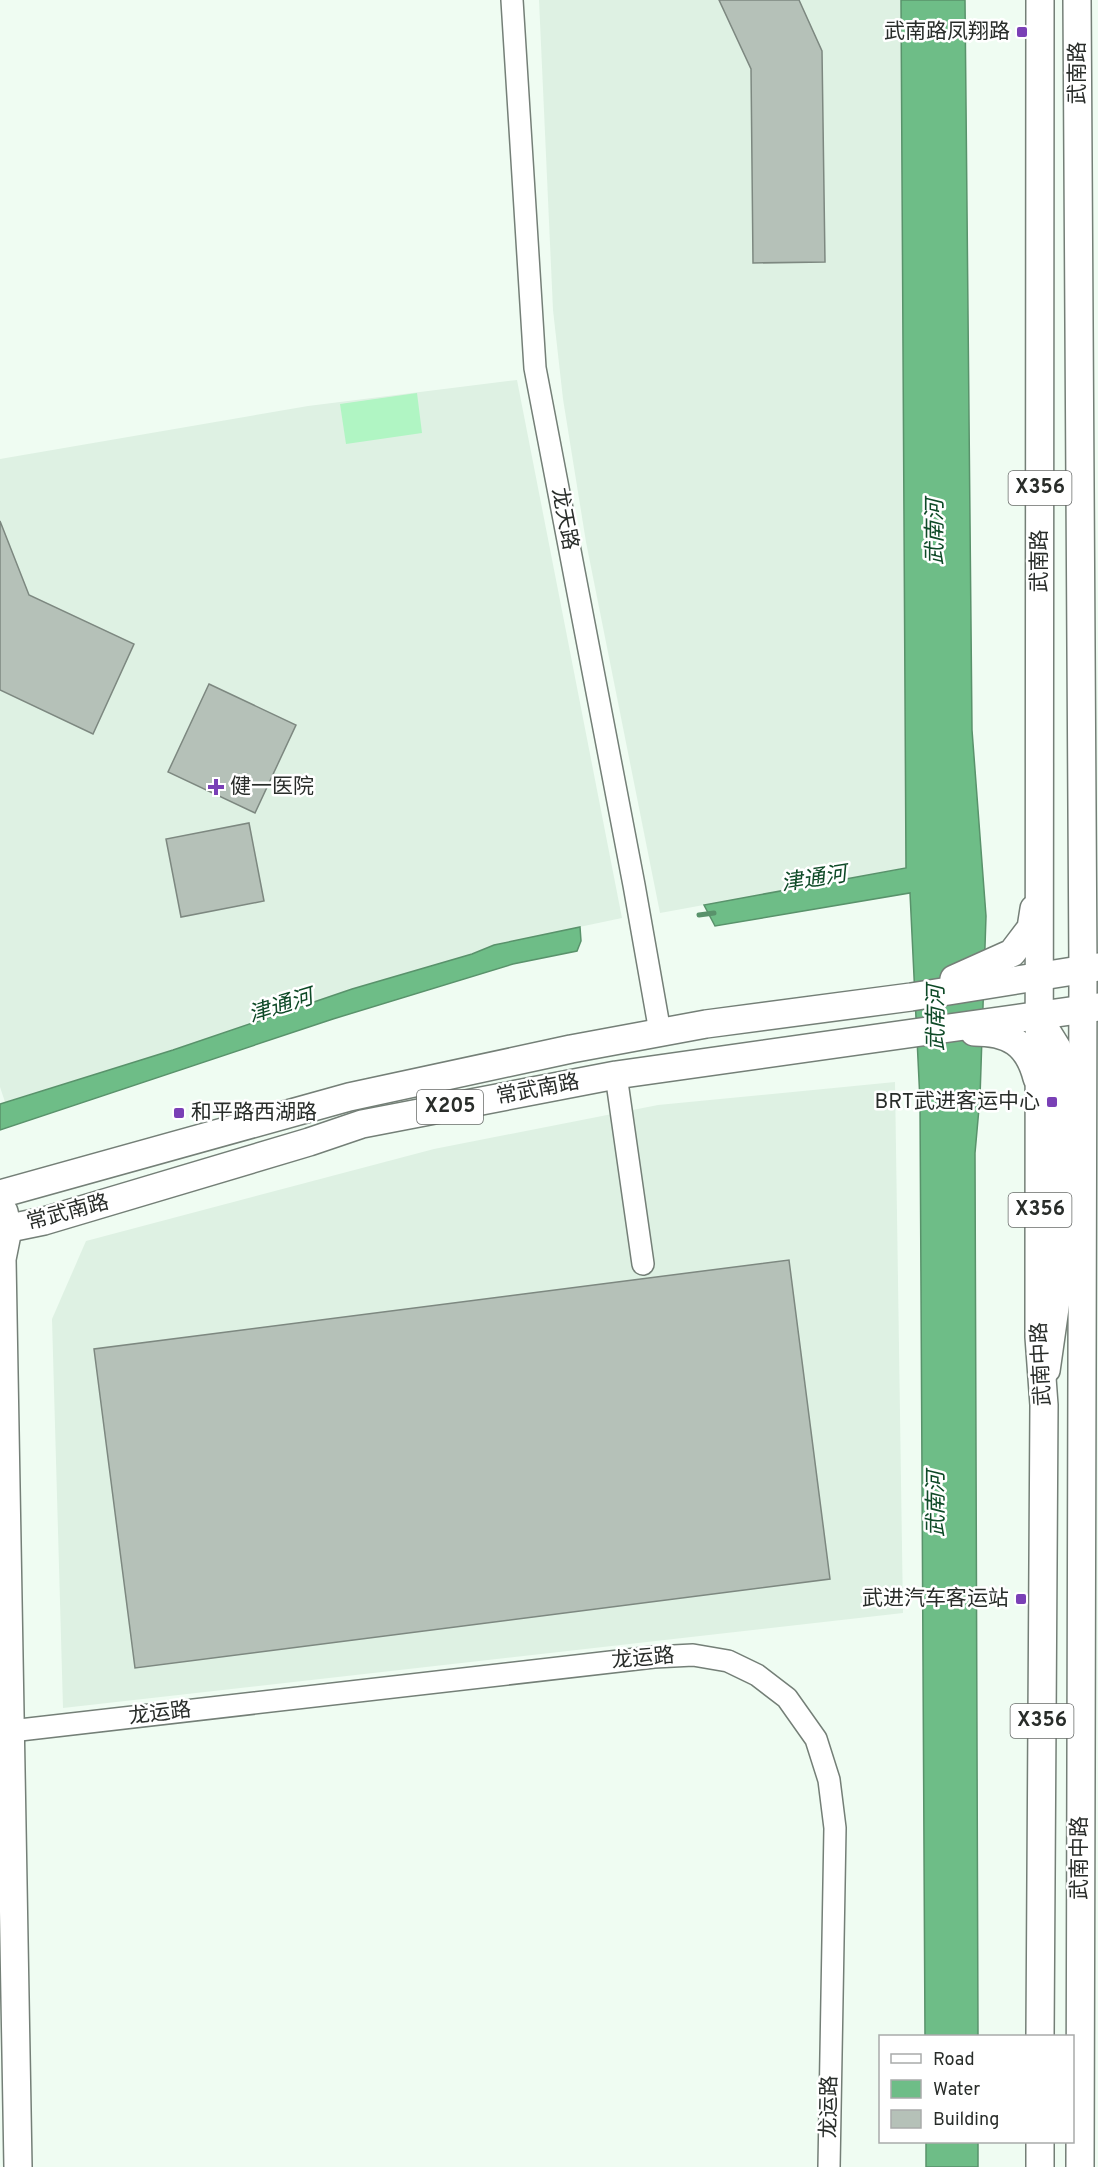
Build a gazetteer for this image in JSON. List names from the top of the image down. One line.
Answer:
{"streets":{"main road":["武南路","X356","常武南路","X205","武南中路"],"street":["龙天路","龙运路"]},"crossings":[["武南路","X205"],["武南路","武南中路"],["龙天路","常武南路"],["常武南路","X205"],["X205","武南中路"]],"water":["武南河","津通河"],"places":{"transit":["武南路凤翔路","BRT武进客运中心","和平路西湖路","武进汽车客运站"],"health":["健一医院"]},"legend":["Road","Water","Building"]}
